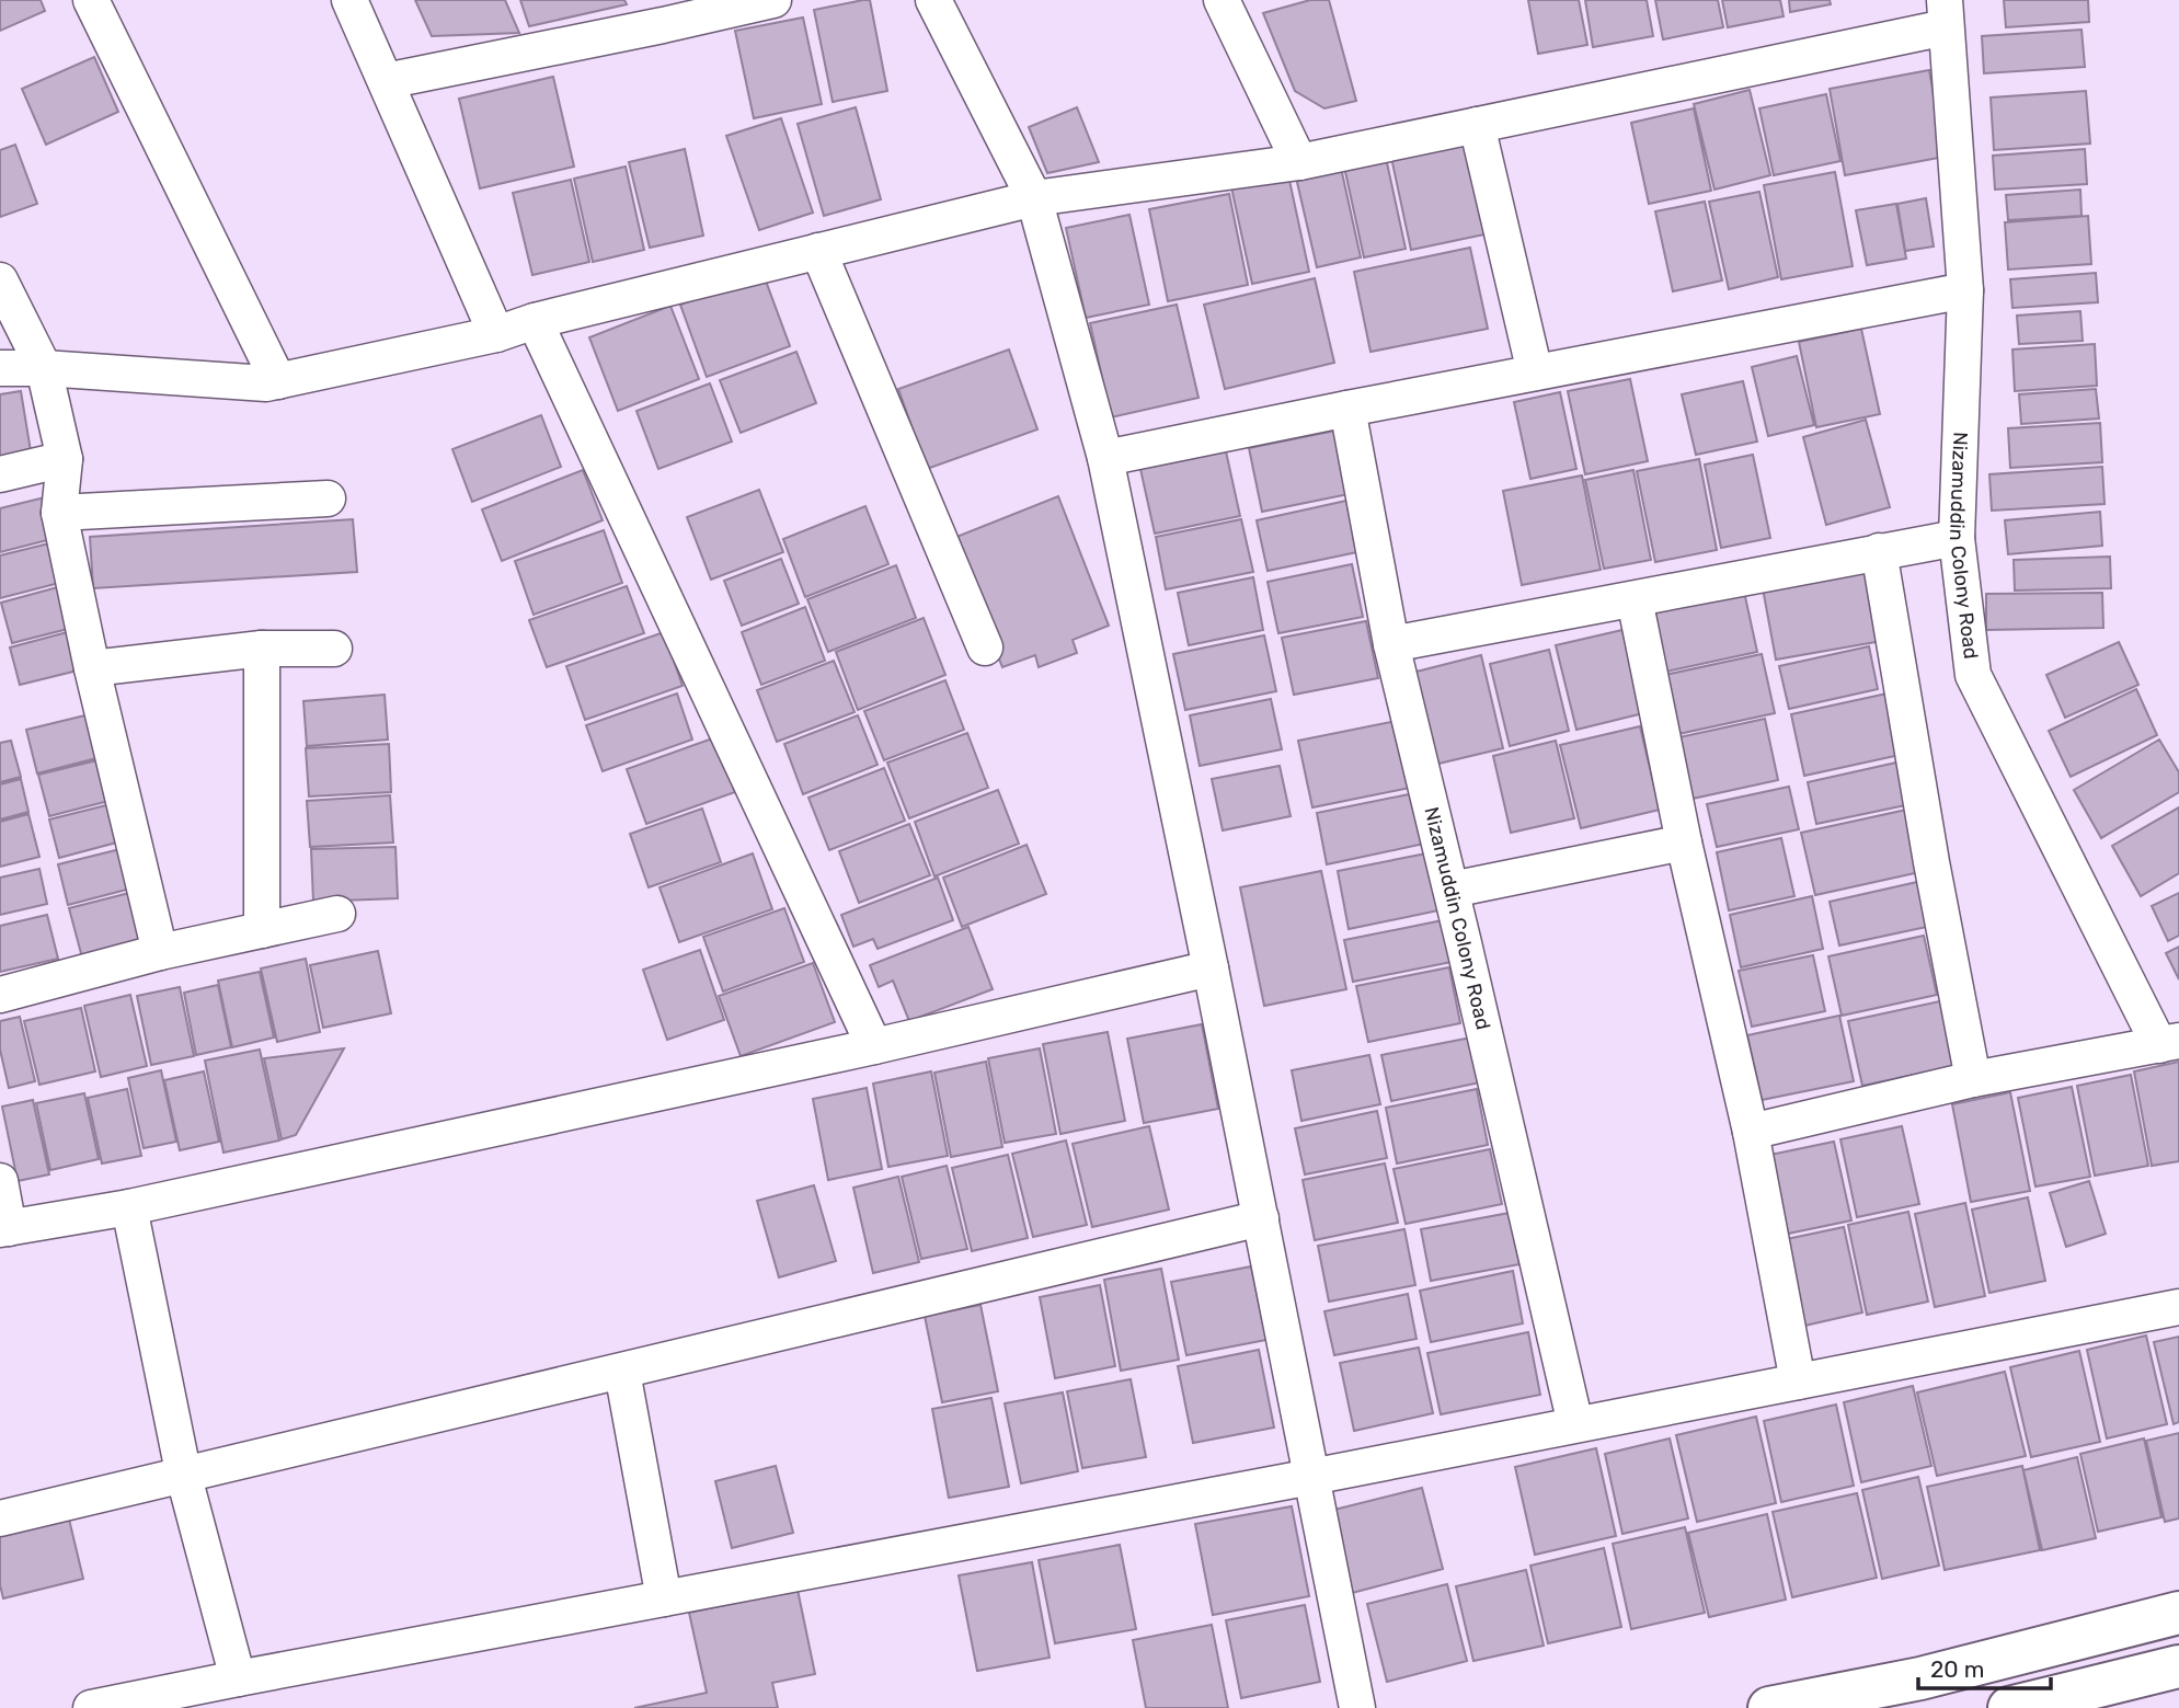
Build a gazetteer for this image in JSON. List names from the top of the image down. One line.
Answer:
{"streets":{"street":["Nizamuddin Colony Road"]},"scale_bar":"20 m"}
